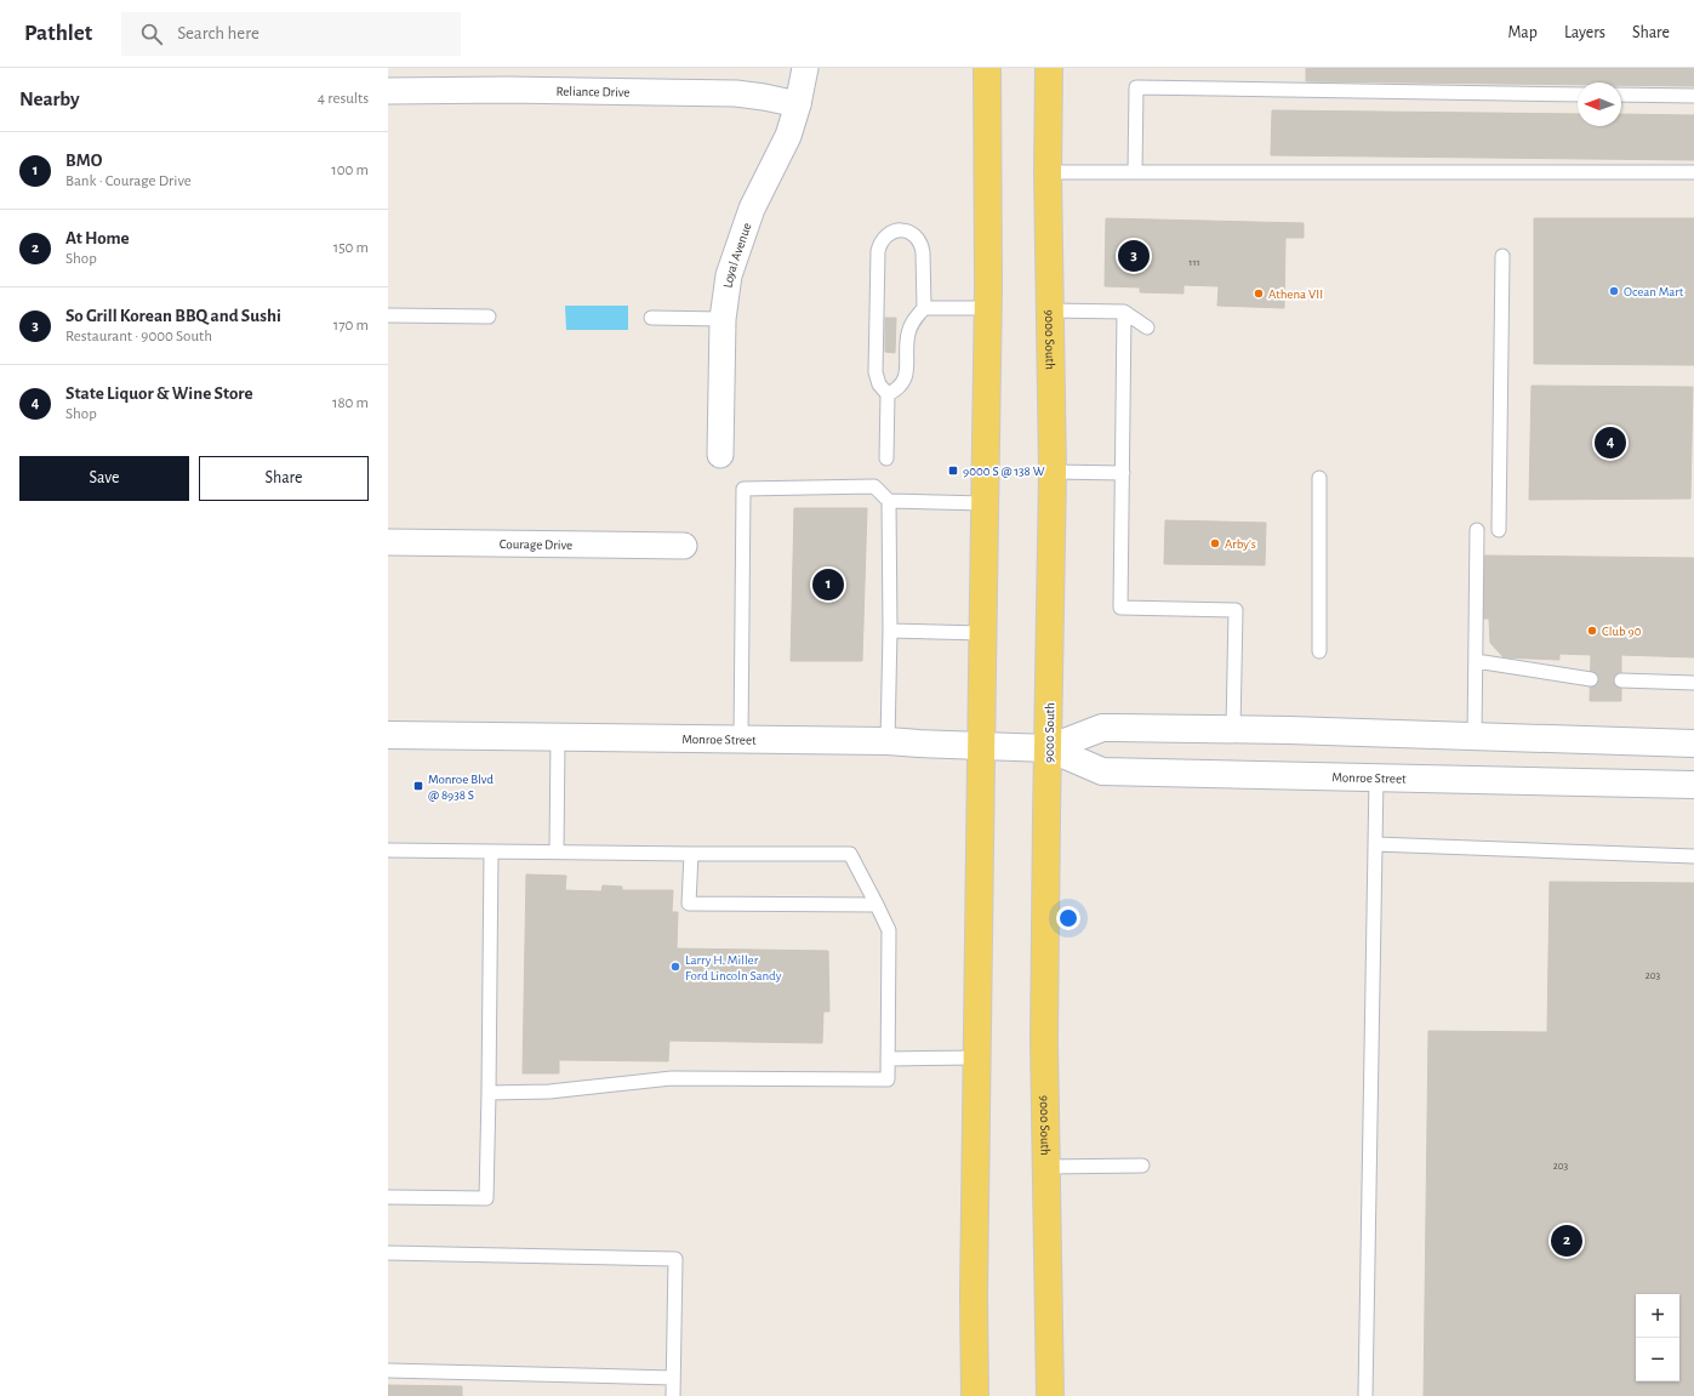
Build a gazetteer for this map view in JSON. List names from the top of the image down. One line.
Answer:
{"streets":{"main road":["9000 South"],"street":["Reliance Drive","Loyal Avenue","Courage Drive","Monroe Street"]},"crossings":[["Reliance Drive","Loyal Avenue"],["9000 South","Monroe Street"]],"places":{"other":["Ocean Mart","Athena VII","Arby's","Club 90","Larry H. Miller Ford Lincoln Sandy"],"transit":["9000 S @ 138 W","Monroe Blvd @ 8938 S"]},"house_numbers":["111","203","203"],"north":"left","page":{"header":"Pathlet","search":"Search here","nav":["Map","Layers","Share"],"heading":["Nearby","4 results"],"list":[{"mark":"1","name":"BMO","note":"Bank · Courage Drive","value":"100 m"},{"mark":"2","name":"At Home","note":"Shop","value":"150 m"},{"mark":"3","name":"So Grill Korean BBQ and Sushi","note":"Restaurant · 9000 South","value":"170 m"},{"mark":"4","name":"State Liquor & Wine Store","note":"Shop","value":"180 m"}],"pins":["3","4","1","2"],"buttons":["Save","Share"],"map_buttons":["+","−"]}}
